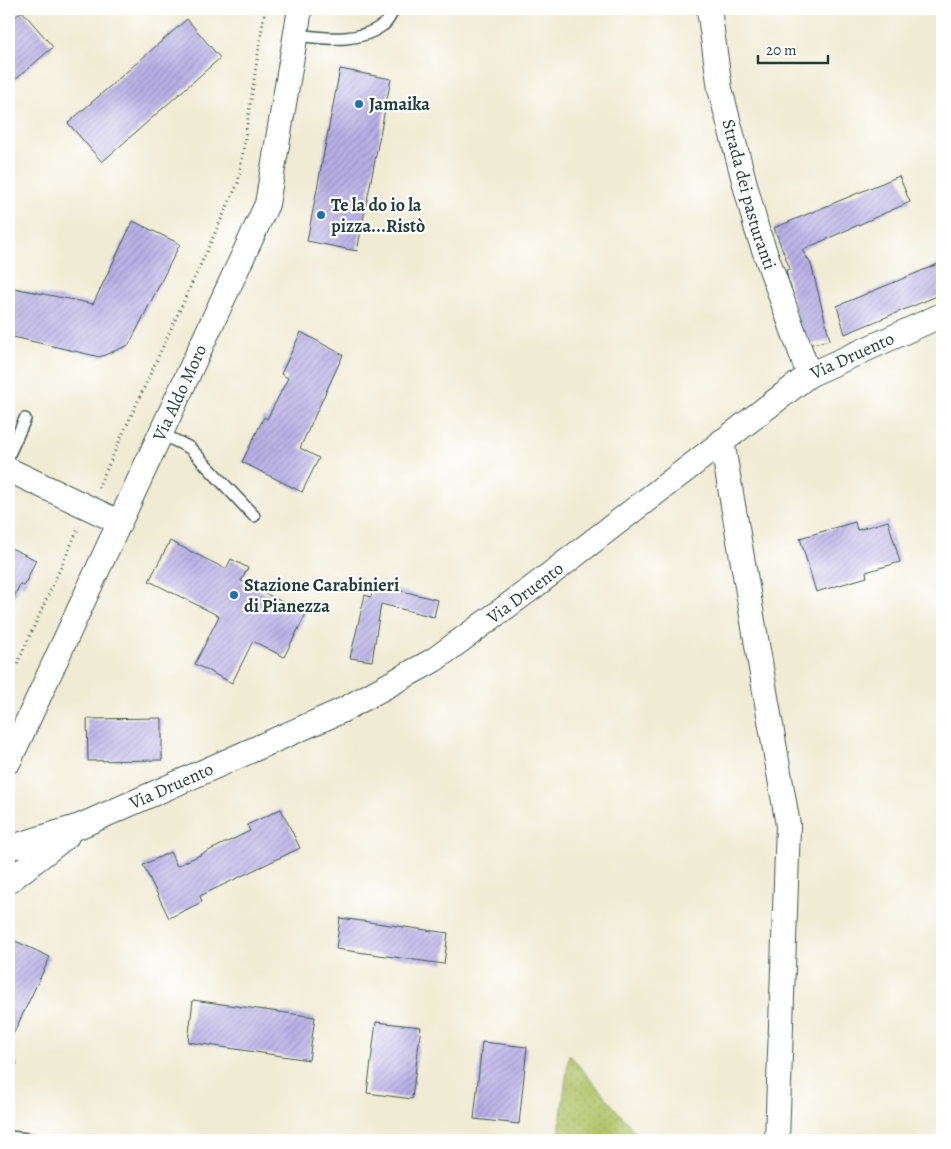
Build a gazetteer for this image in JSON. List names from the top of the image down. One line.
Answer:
{"streets":{"street":["Strada dei pasturanti","Via Druento","Via Aldo Moro"]},"crossings":[["Strada dei pasturanti","Via Druento"]],"places":["Jamaika","Te la do io la pizza...Ristò","Stazione Carabinieri di Pianezza"],"scale_bar":"20 m"}
